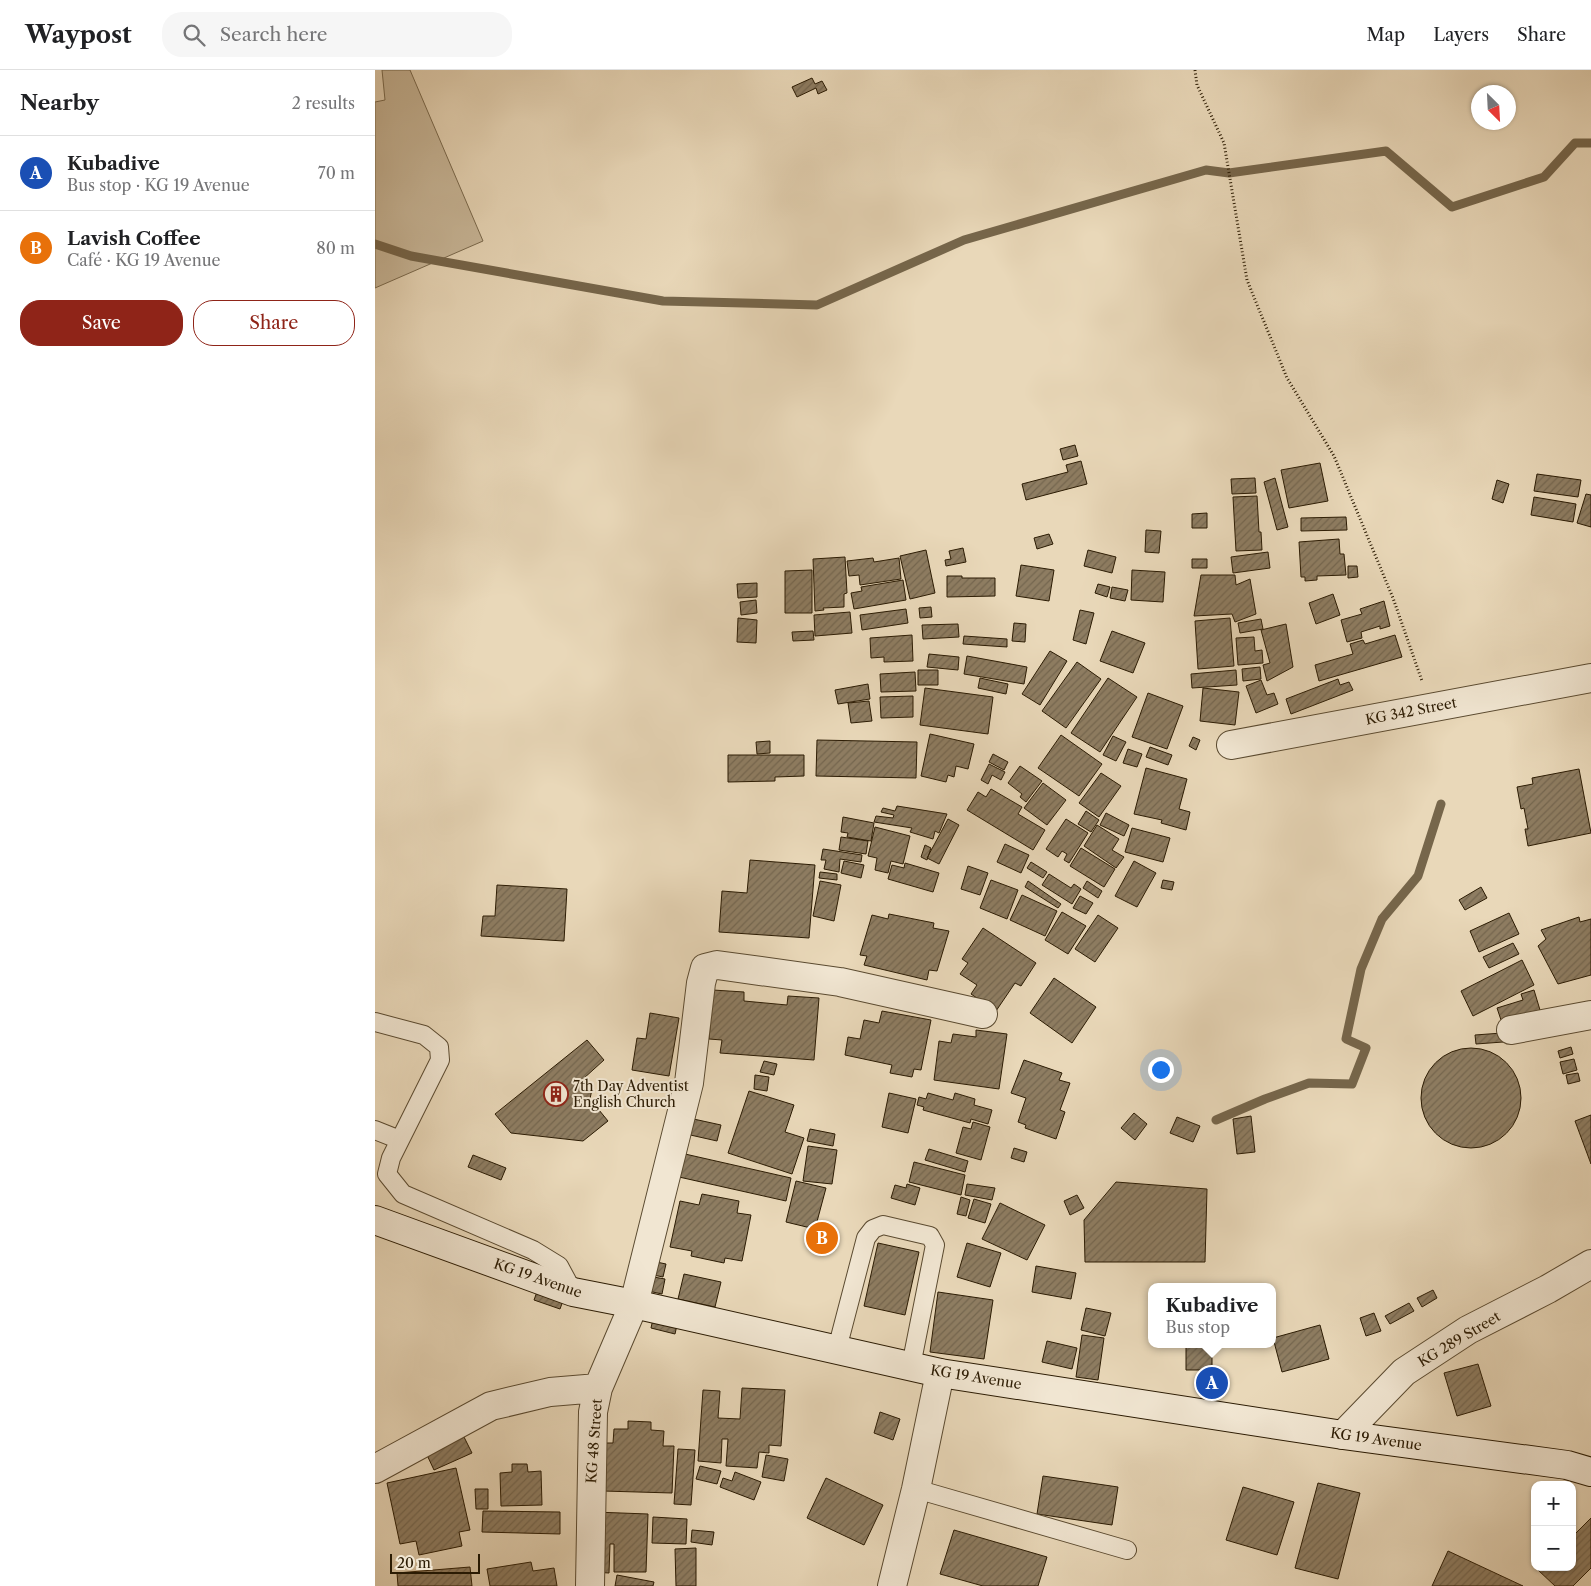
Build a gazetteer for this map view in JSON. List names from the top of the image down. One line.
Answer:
{"streets":{"street":["KG 342 Street","KG 19 Avenue","KG 289 Street","KG 48 Street"]},"crossings":[["KG 19 Avenue","KG 289 Street"],["KG 19 Avenue","KG 48 Street"]],"places":{"building":["7th Day Adventist English Church"]},"scale_bar":"20 m","north":"bottom right","page":{"header":"Waypost","search":"Search here","nav":["Map","Layers","Share"],"heading":["Nearby","2 results"],"list":[{"mark":"A","name":"Kubadive","note":"Bus stop · KG 19 Avenue","value":"70 m"},{"mark":"B","name":"Lavish Coffee","note":"Café · KG 19 Avenue","value":"80 m"}],"buttons":["Save","Share"],"pins":["B","A"],"popup":["Kubadive","Bus stop"],"map_buttons":["+","−"],"scale":"20 m"}}
